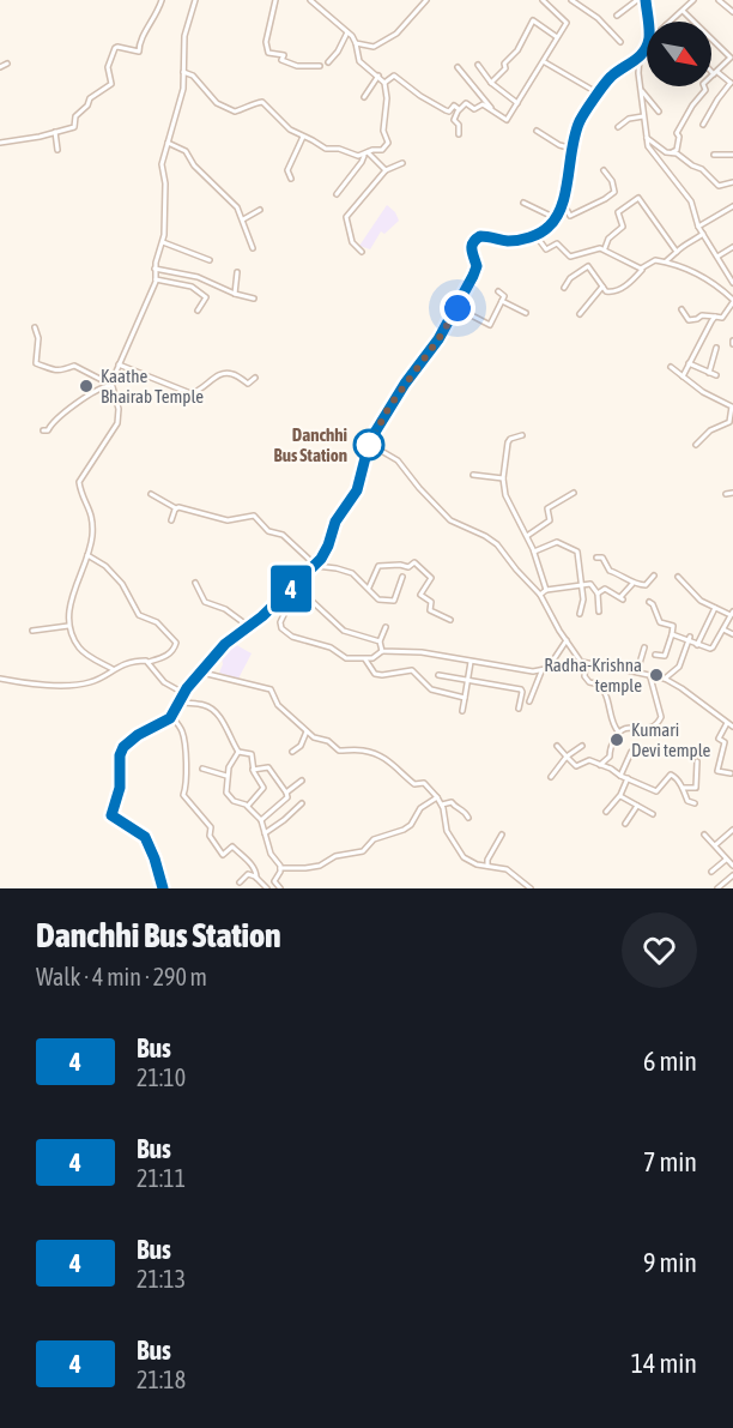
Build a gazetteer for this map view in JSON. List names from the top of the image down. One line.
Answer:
{"places":["Kaathe Bhairab Temple","Danchhi Bus Station","Radha-Krishna temple","Kumari Devi temple"],"lines":["bus line 4"],"north":"bottom right","page":{"on_map":"4","heading":["Danchhi Bus Station","Walk · 4 min · 290 m"],"list":[{"mark":"4","name":"Bus","note":"21:10","value":"6 min"},{"mark":"4","name":"Bus","note":"21:11","value":"7 min"},{"mark":"4","name":"Bus","note":"21:13","value":"9 min"},{"mark":"4","name":"Bus","note":"21:18","value":"14 min"}]}}
